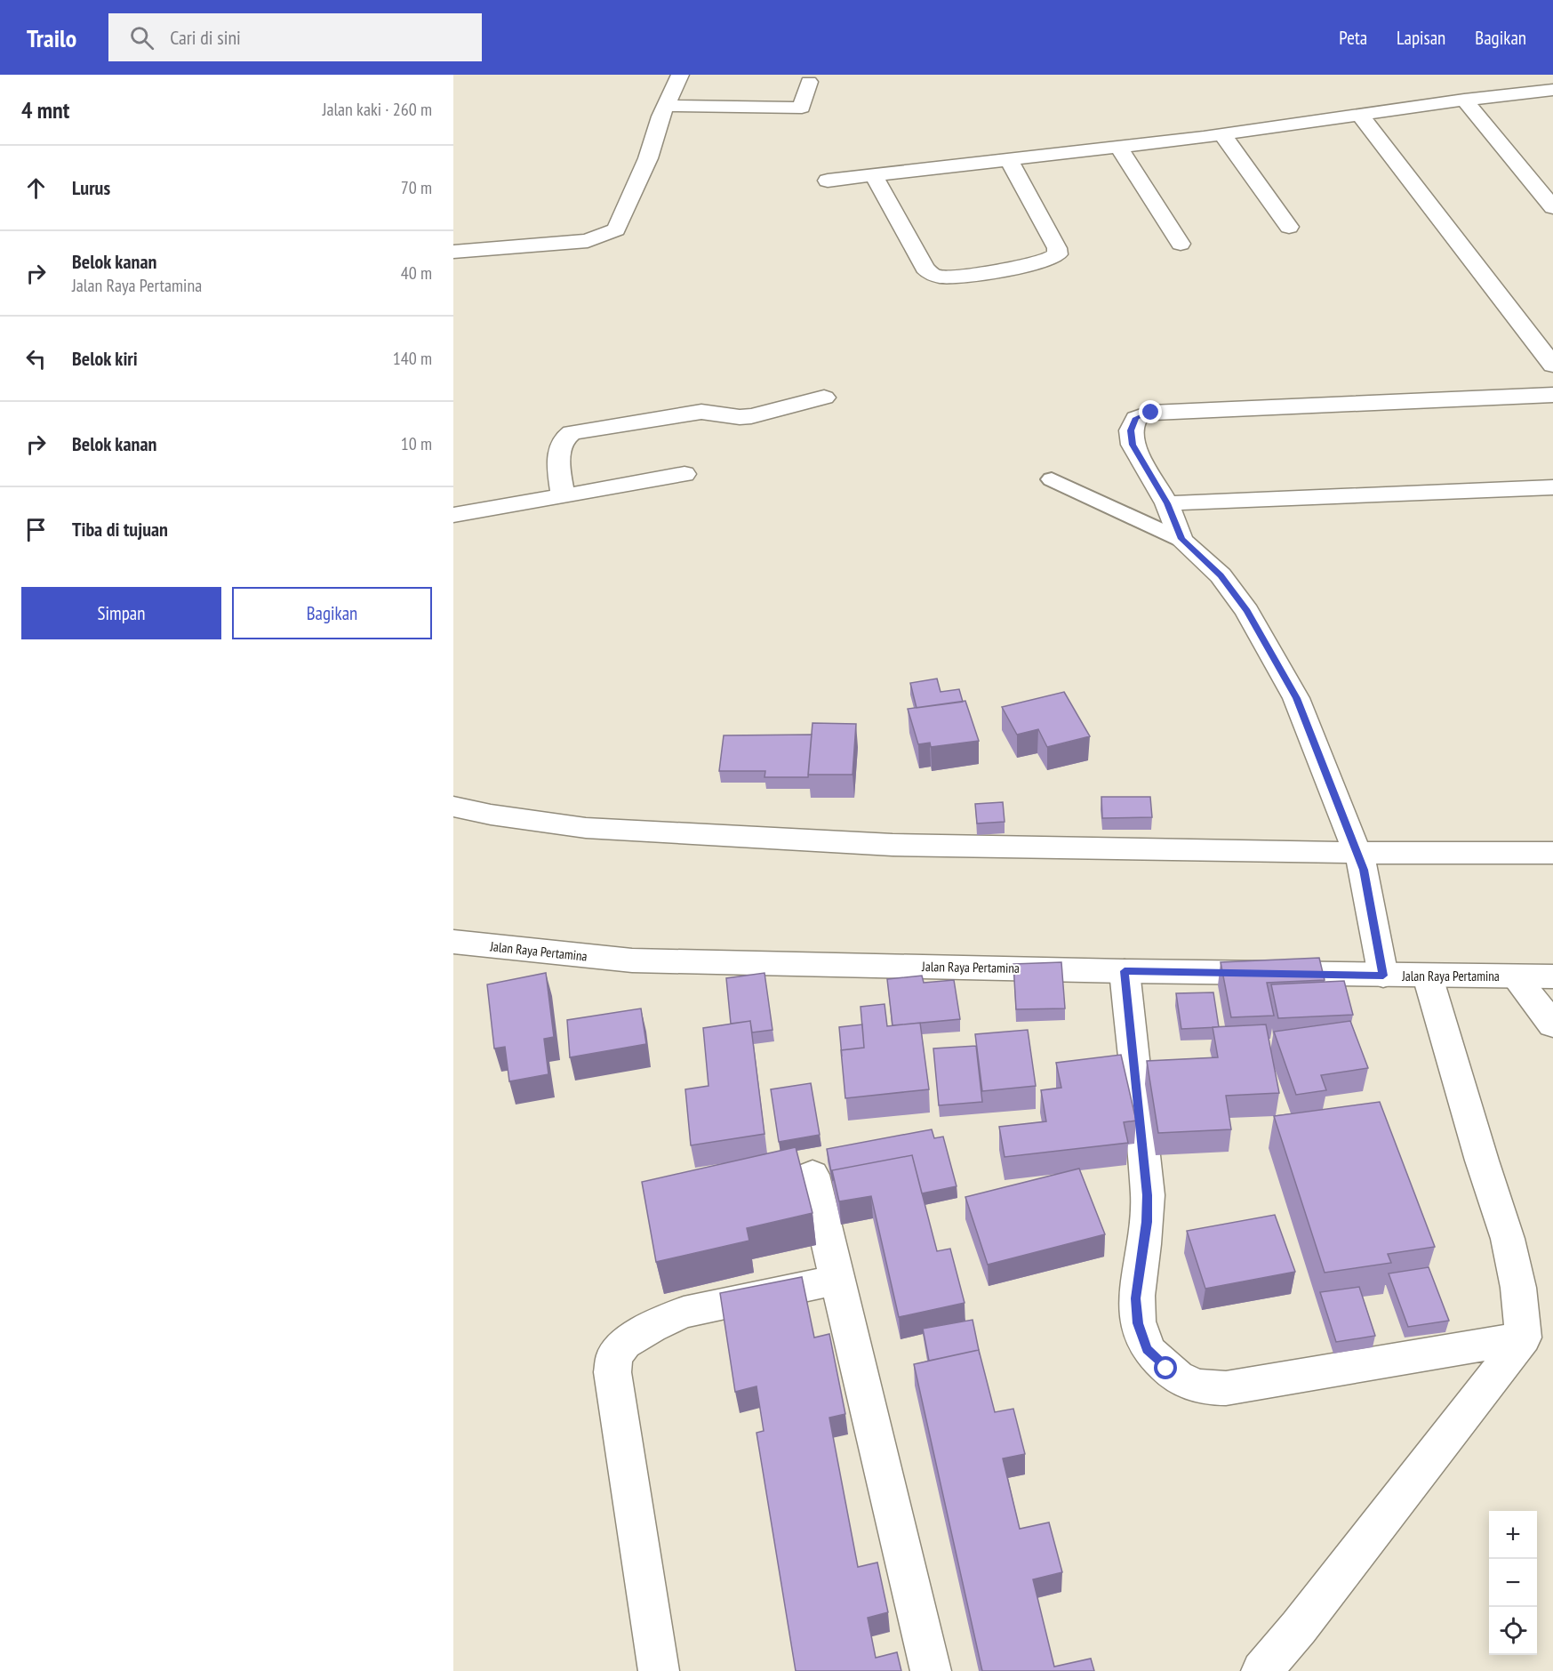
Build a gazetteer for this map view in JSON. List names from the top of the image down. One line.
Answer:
{"streets":{"street":["Jalan Raya Pertamina"]},"page":{"header":"Trailo","search":"Cari di sini","nav":["Peta","Lapisan","Bagikan"],"heading":["4 mnt","Jalan kaki · 260 m"],"list":[["Lurus","70 m"],["Belok kanan","Jalan Raya Pertamina","40 m"],["Belok kiri","140 m"],["Belok kanan","10 m"],"Tiba di tujuan"],"buttons":["Simpan","Bagikan"],"map_buttons":["+","−"]}}
